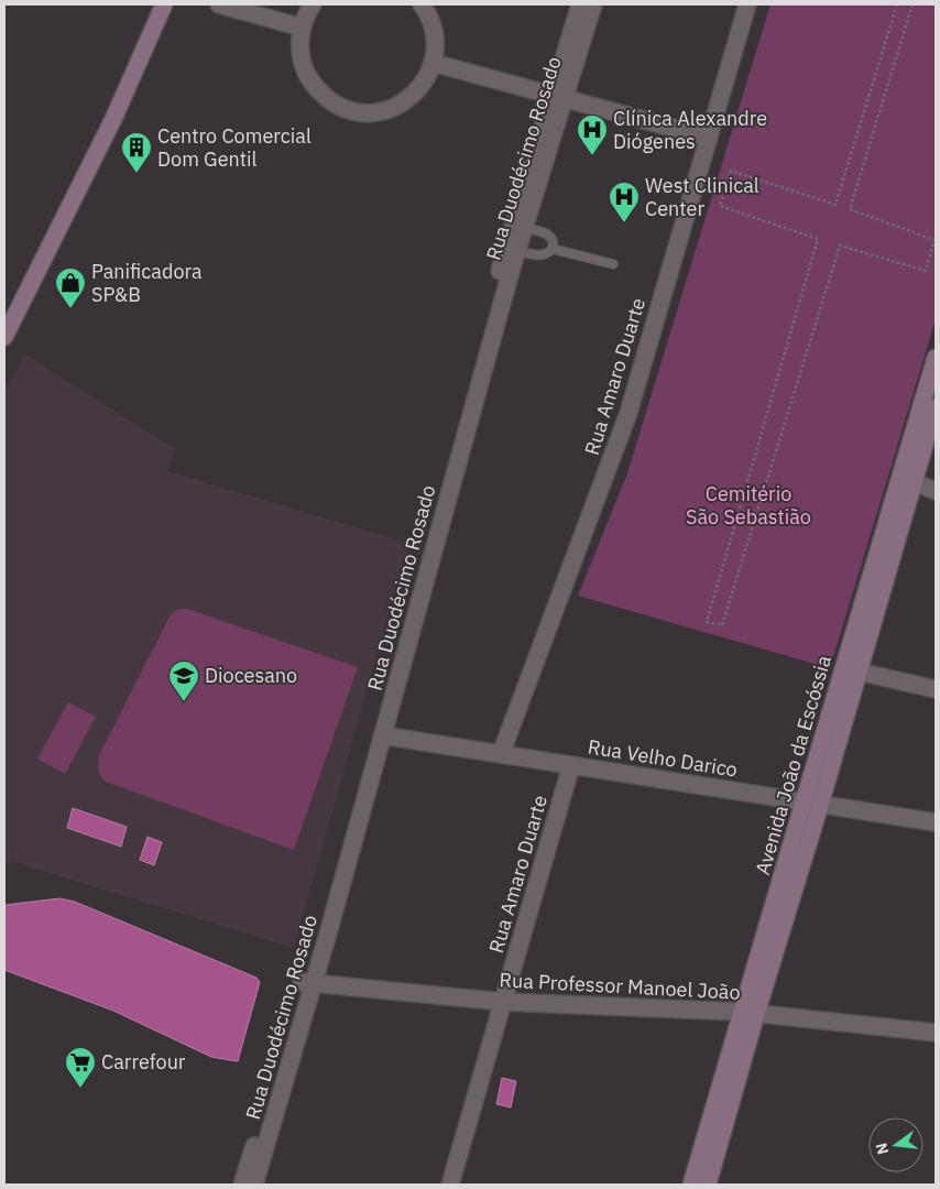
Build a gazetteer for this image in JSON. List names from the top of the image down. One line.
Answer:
{"streets":{"main road":["Avenida João da Escóssia"],"street":["Rua Duodécimo Rosado","Rua Amaro Duarte","Rua Velho Darico","Rua Professor Manoel João"]},"crossings":[["Rua Duodécimo Rosado","Rua Velho Darico"],["Rua Duodécimo Rosado","Rua Professor Manoel João"],["Rua Amaro Duarte","Rua Velho Darico"],["Rua Amaro Duarte","Rua Professor Manoel João"],["Rua Velho Darico","Avenida João da Escóssia"],["Avenida João da Escóssia","Rua Professor Manoel João"]],"parks":["Cemitério São Sebastião"],"places":{"hospital":["Clínica Alexandre Diógenes","West Clinical Center"],"building":["Centro Comercial Dom Gentil"],"shop":["Panificadora SP&B"],"school or university":["Diocesano"],"supermarket":["Carrefour"]},"north":"left"}
